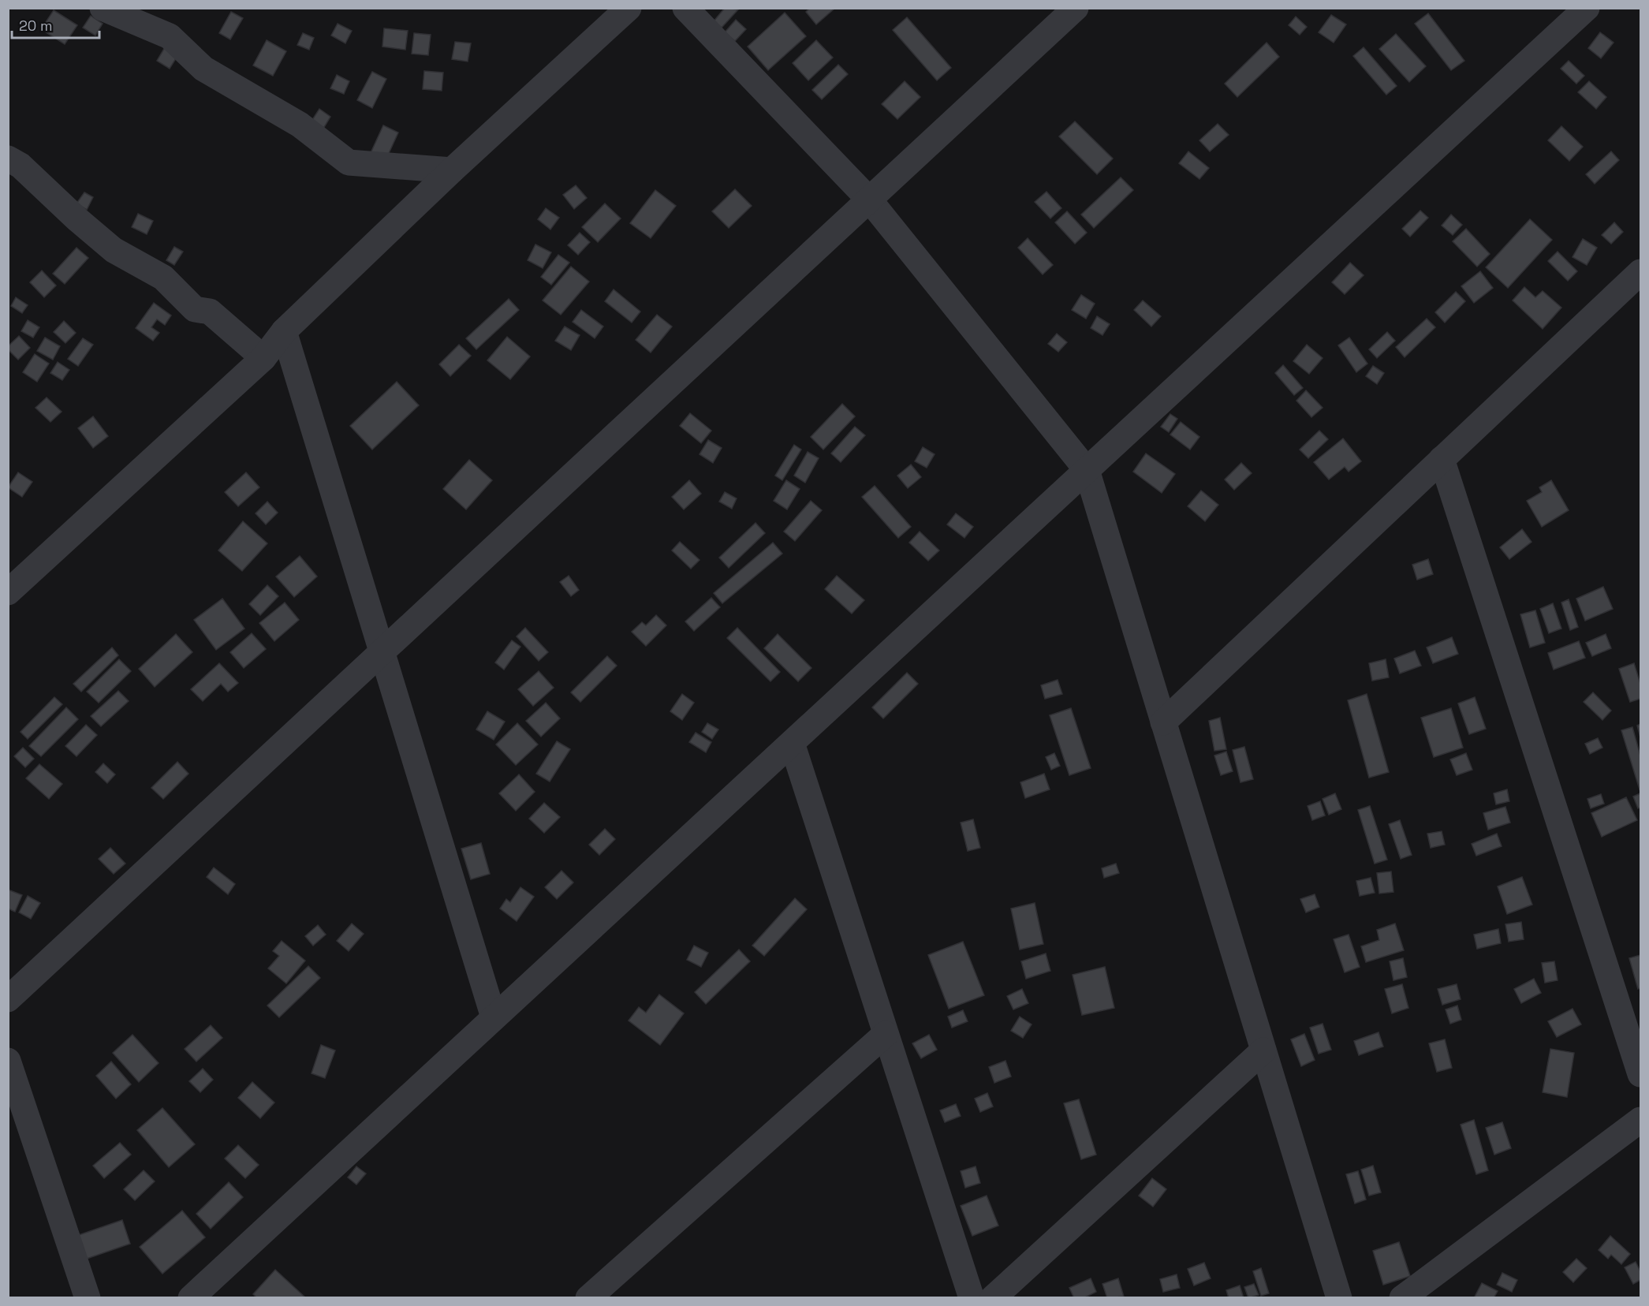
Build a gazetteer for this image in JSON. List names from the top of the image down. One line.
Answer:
{"scale_bar":"20 m"}
